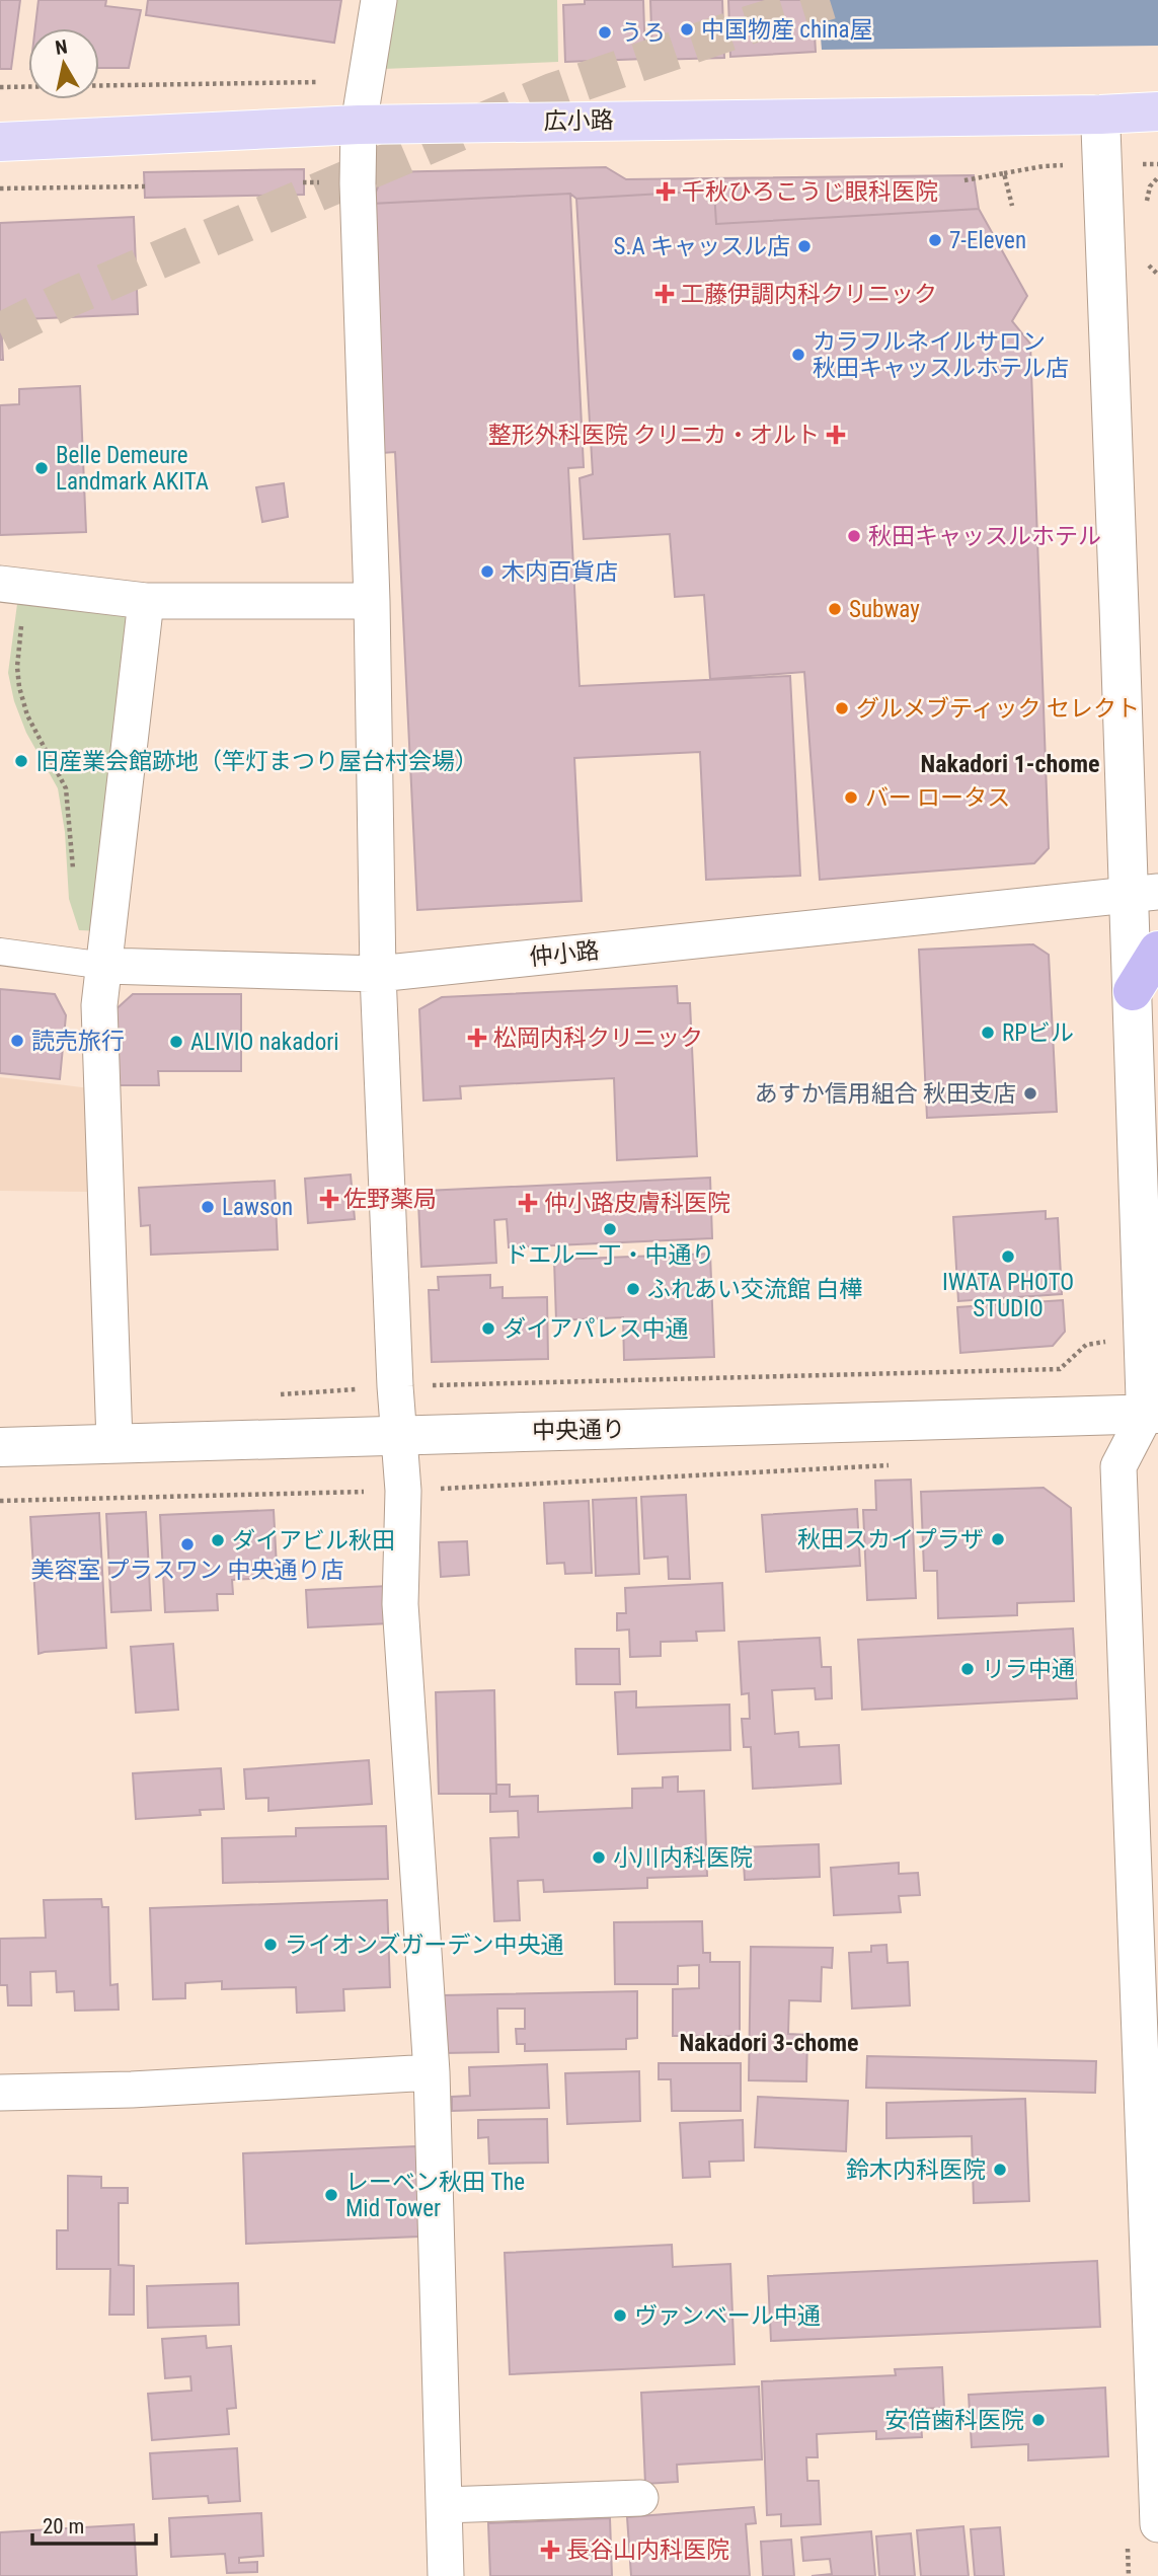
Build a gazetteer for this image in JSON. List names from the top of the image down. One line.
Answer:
{"streets":{"main road":["広小路"],"street":["仲小路","中央通り"]},"districts":["Nakadori 1-chome","Nakadori 3-chome"],"places":{"other":["中国物産 china屋","うろ","7-Eleven","S.A キャッスル店","カラフルネイルサロン 秋田キャッスルホテル店","Belle Demeure Landmark AKITA","秋田キャッスルホテル","木内百貨店","Subway","グルメブティック セレクト","旧産業会館跡地（竿灯まつり屋台村会場）","バー ロータス","RPビル","読売旅行","ALIVIO nakadori","あすか信用組合 秋田支店","Lawson","ドエル一丁・中通り","IWATA PHOTO STUDIO","ふれあい交流館 白樺","ダイアパレス中通","秋田スカイプラザ","ダイアビル秋田","美容室 プラスワン 中央通り店","リラ中通","小川内科医院","ライオンズガーデン中央通","鈴木内科医院","レーベン秋田 The Mid Tower","ヴァンベール中通","安倍歯科医院"],"health":["千秋ひろこうじ眼科医院","工藤伊調内科クリニック","整形外科医院 クリニカ・オルト","松岡内科クリニック","佐野薬局","仲小路皮膚科医院","長谷山内科医院"]},"scale_bar":"20 m","north":"top"}
